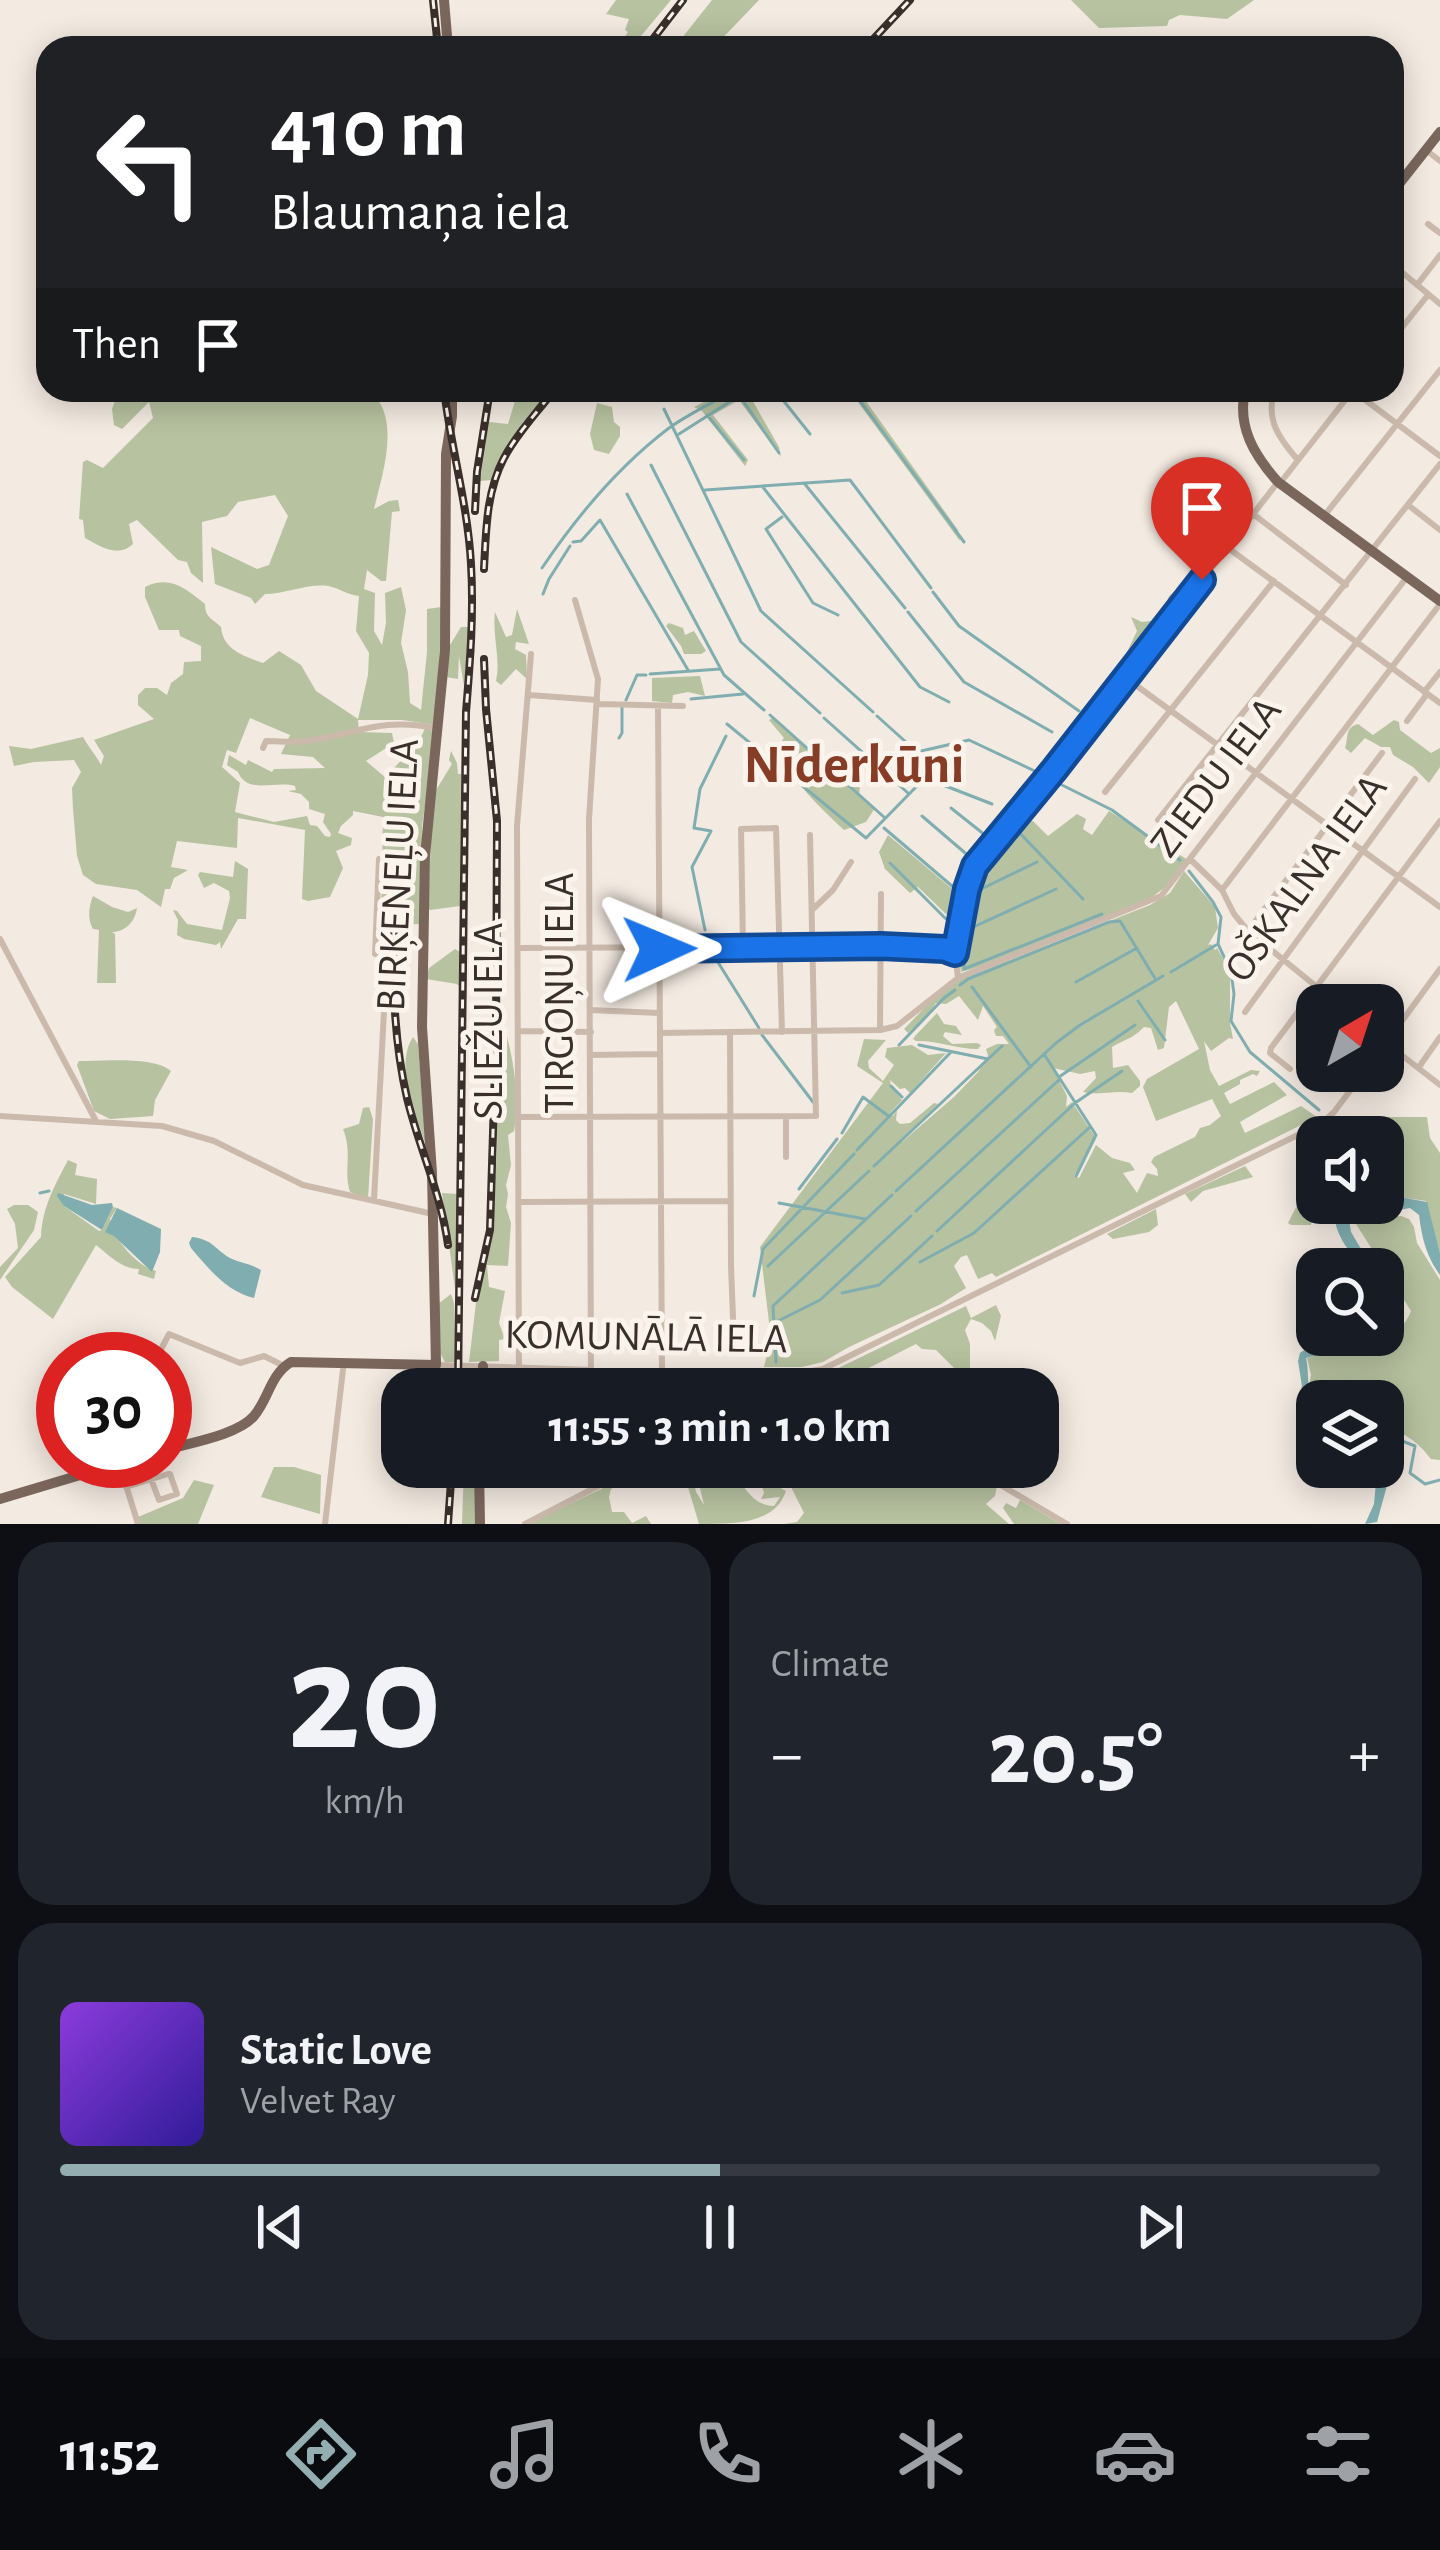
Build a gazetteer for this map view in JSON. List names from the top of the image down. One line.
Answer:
{"streets":{"main road":["BIRĶENEĻU IELA","KOMUNĀLĀ IELA"],"street":["ZIEDU IELA","OŠKALNA IELA","TIRGOŅU IELA","SLIEŽU IELA"]},"crossings":[["BIRĶENEĻU IELA","KOMUNĀLĀ IELA"],["SLIEŽU IELA","KOMUNĀLĀ IELA"]],"districts":["Nīderkūni"],"north":"top right","page":{"turn":["410 m","Blaumaņa iela"],"then":"Then","limit":"30","trip":"11:55 · 3 min · 1.0 km","tile":[["20","km/h"],"Climate"],"heat":["−","20.5°","+"],"song":["Static Love","Velvet Ray"],"tabs":"11:52"}}
